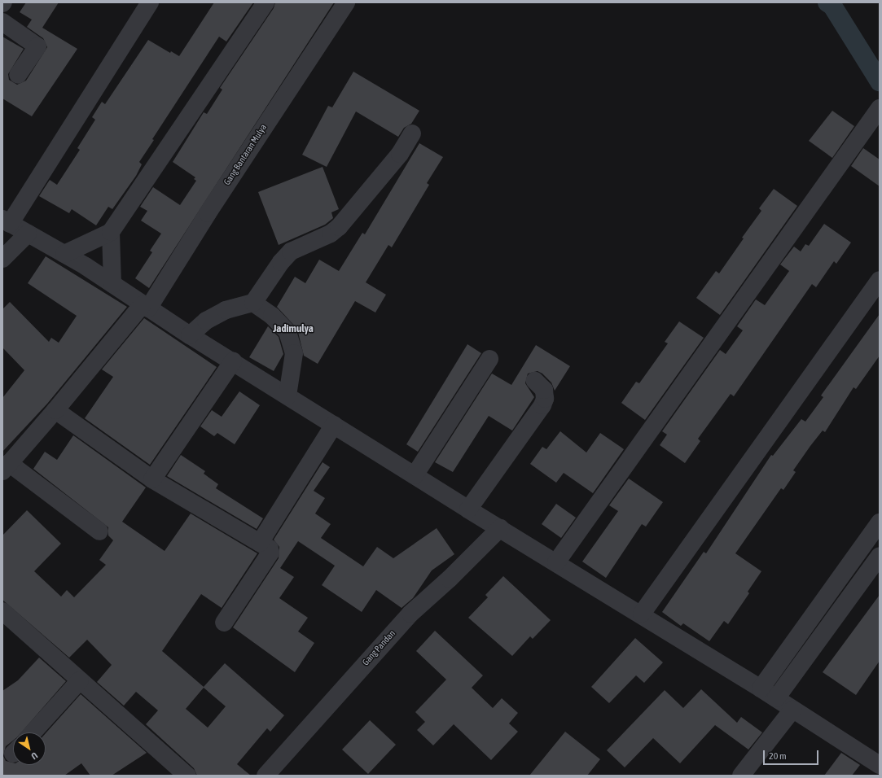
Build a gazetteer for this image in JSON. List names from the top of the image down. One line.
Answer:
{"streets":{"street":["Gang Bantaran Mulya","Gang Pandan"]},"districts":["Jadimulya"],"scale_bar":"20 m","north":"bottom right"}
